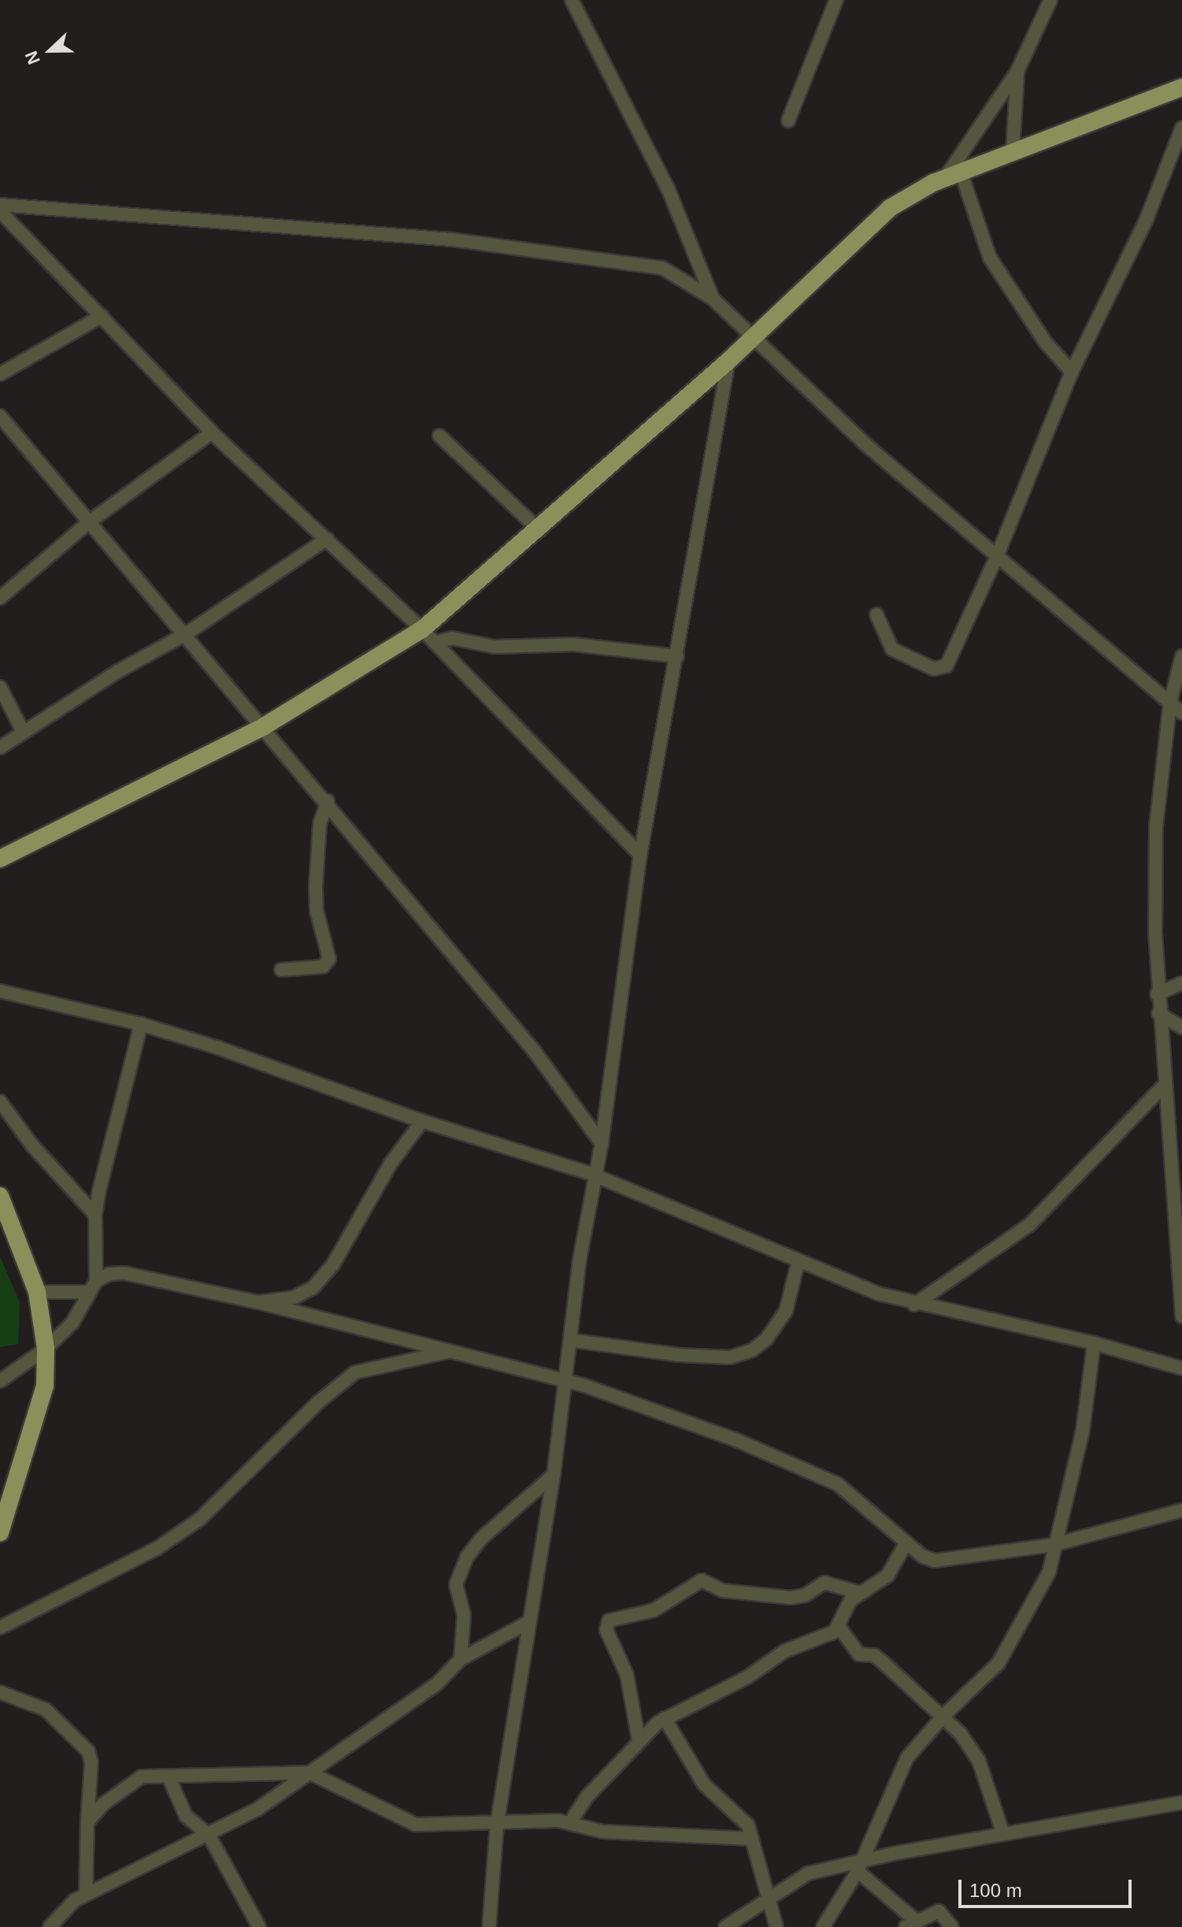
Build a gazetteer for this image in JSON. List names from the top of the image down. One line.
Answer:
{"scale_bar":"100 m","north":"left"}
